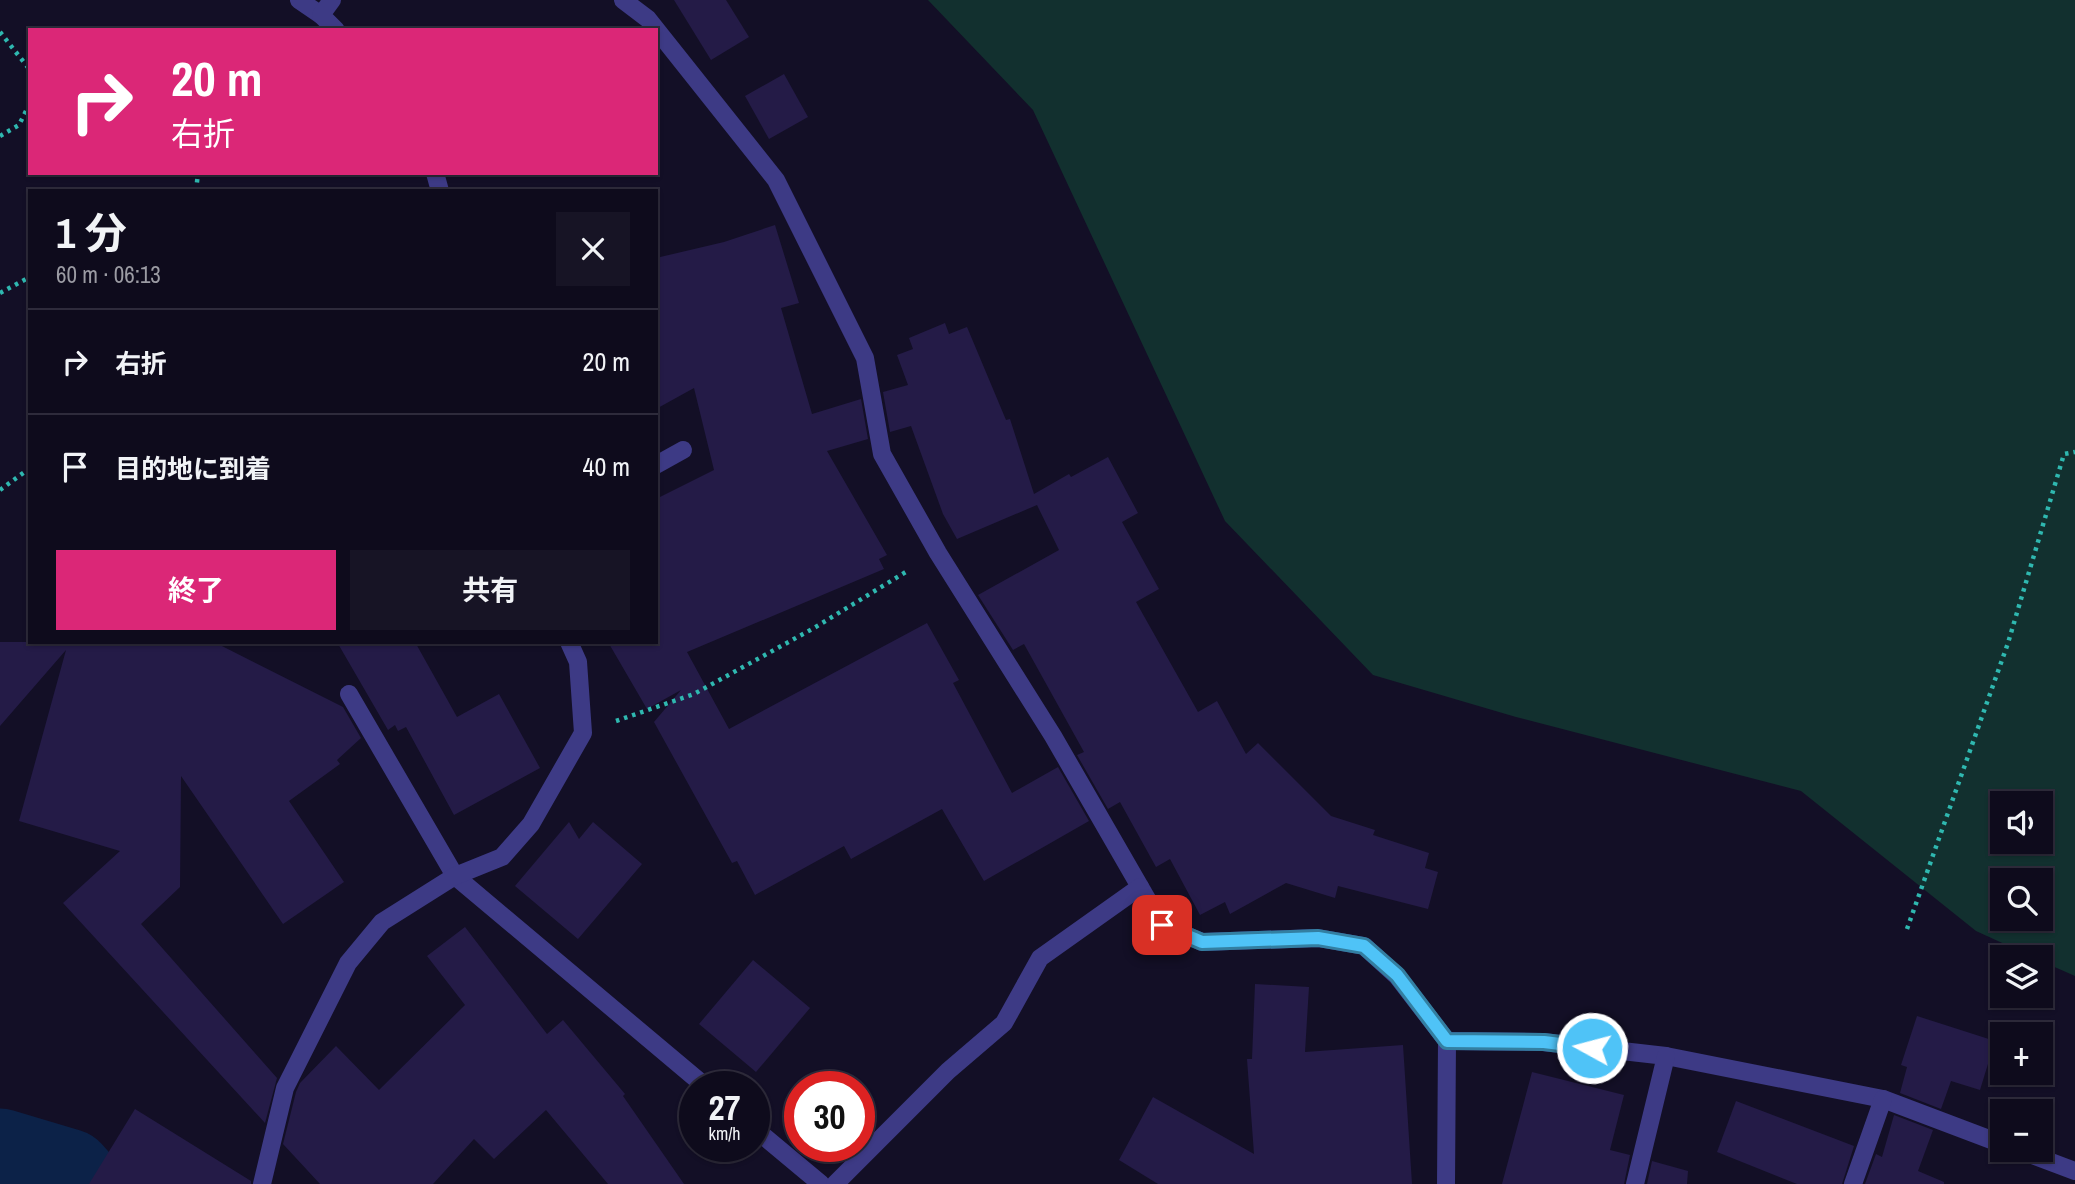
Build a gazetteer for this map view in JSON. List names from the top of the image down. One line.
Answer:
{"page":{"turn":["20 m","右折"],"heading":["1 分","60 m · 06:13"],"list":[{"name":"右折","value":"20 m"},{"name":"目的地に到着","value":"40 m"}],"buttons":["終了","共有"],"map_buttons":["+","−"],"speed":"27 km/h","limit":"30"}}
